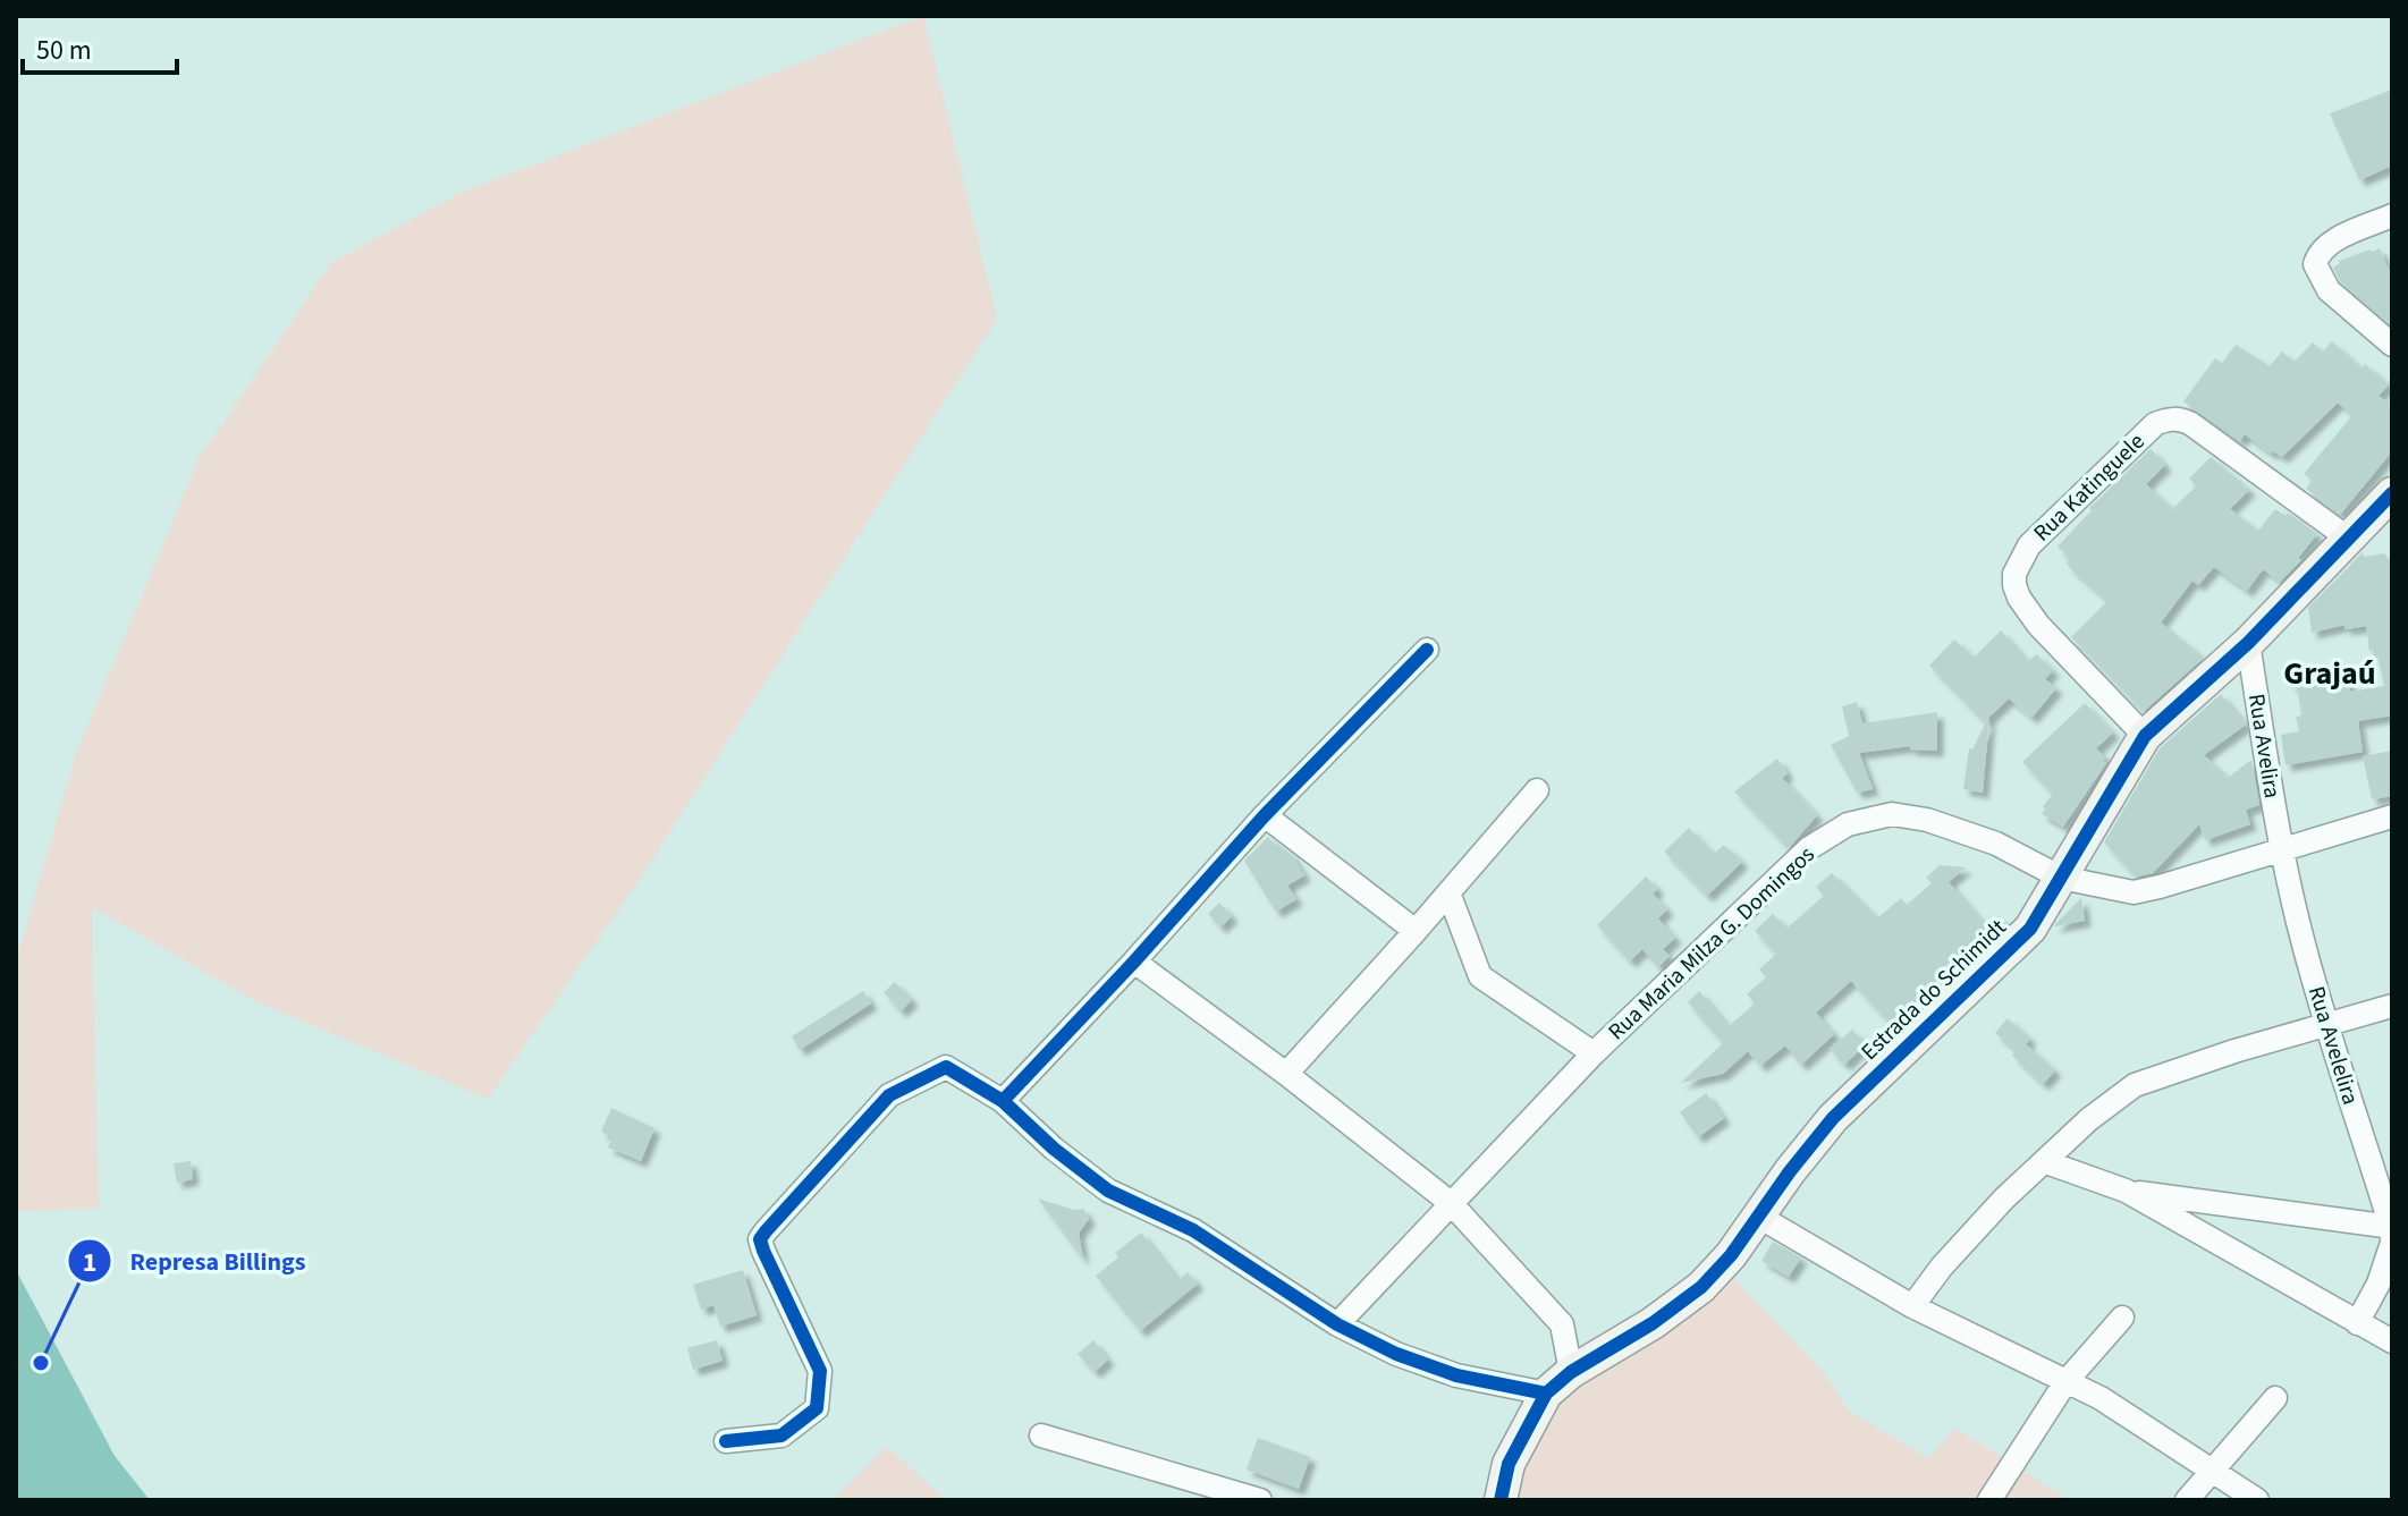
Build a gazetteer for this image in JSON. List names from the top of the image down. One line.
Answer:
{"streets":{"street":["Rua Katinguele","Rua Avelira","Rua Maria Milza G. Domingos","Estrada do Schimidt","Rua Avelelira"]},"crossings":[["Rua Katinguele","Estrada do Schimidt"],["Rua Avelira","Rua Maria Milza G. Domingos"],["Rua Avelira","Estrada do Schimidt"],["Rua Avelira","Rua Avelelira"],["Rua Maria Milza G. Domingos","Estrada do Schimidt"],["Rua Maria Milza G. Domingos","Rua Avelelira"]],"districts":["Grajaú"],"places":["Represa Billings"],"scale_bar":"50 m"}
